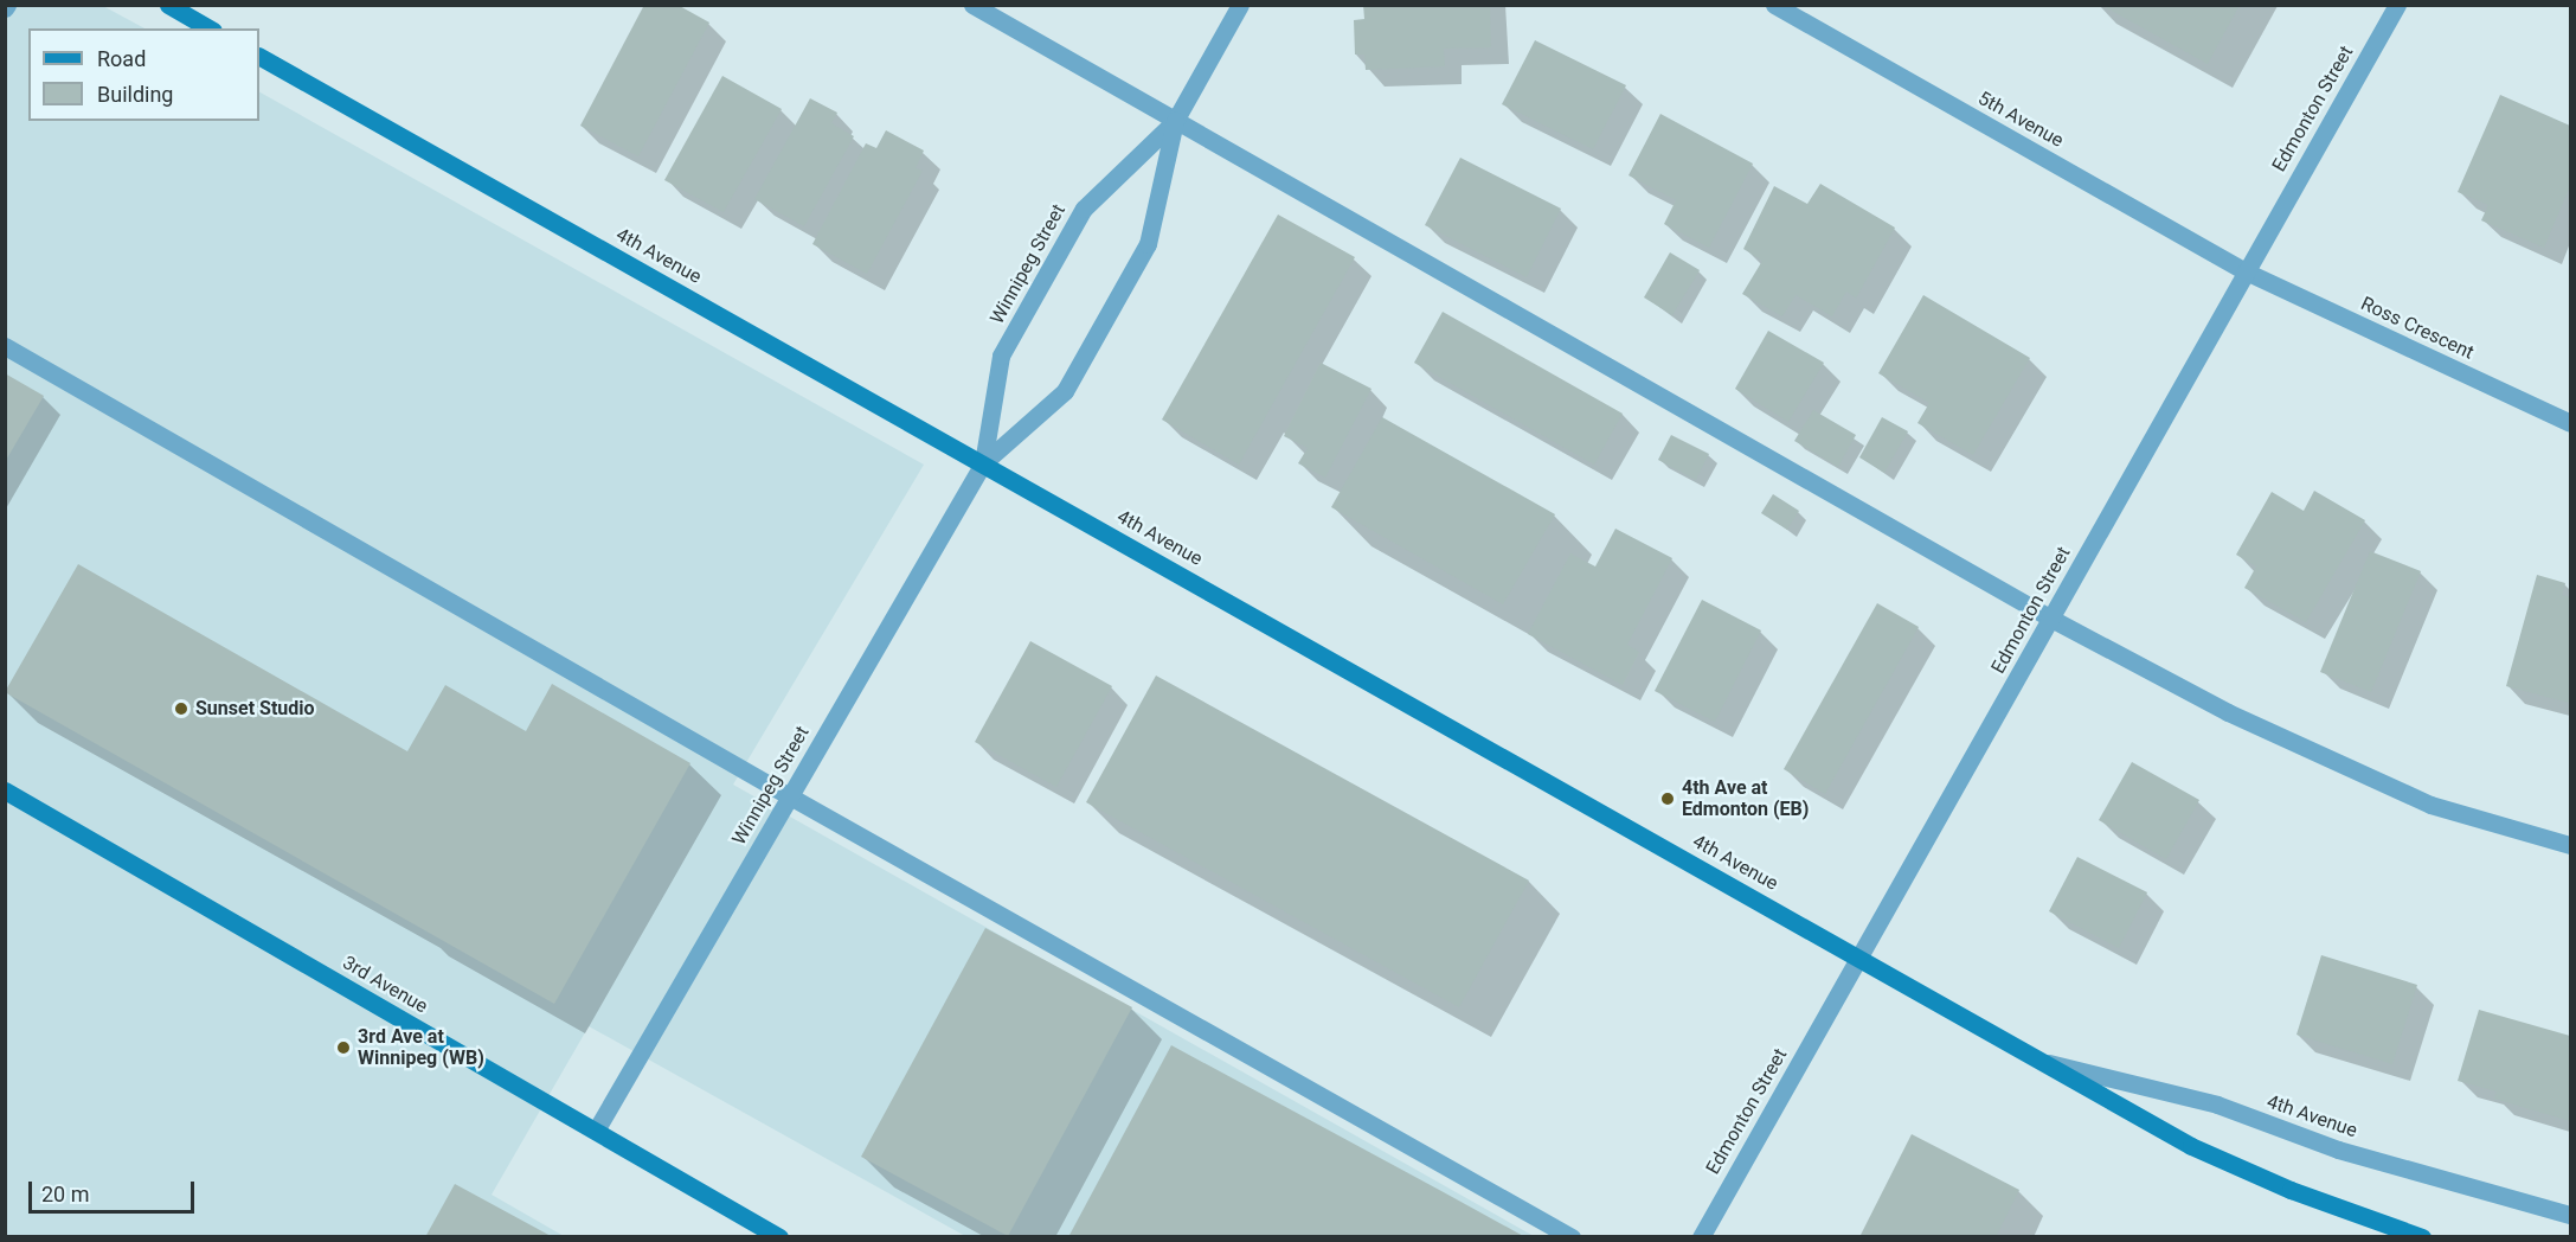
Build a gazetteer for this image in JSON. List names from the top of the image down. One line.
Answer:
{"streets":{"main road":["4th Avenue","3rd Avenue"],"street":["Edmonton Street","5th Avenue","Winnipeg Street","Ross Crescent"]},"crossings":[["Edmonton Street","5th Avenue"],["Edmonton Street","4th Avenue"],["Edmonton Street","Ross Crescent"],["5th Avenue","Ross Crescent"],["4th Avenue","Winnipeg Street"],["Winnipeg Street","3rd Avenue"]],"places":["Sunset Studio","4th Ave at Edmonton (EB)","3rd Ave at Winnipeg (WB)"],"legend":["Road","Building"],"scale_bar":"20 m"}
